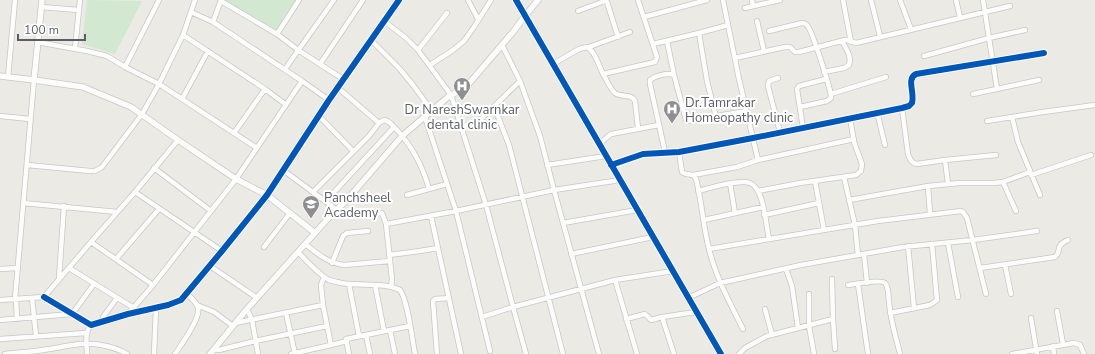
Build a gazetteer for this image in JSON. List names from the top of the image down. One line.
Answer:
{"places":{"hospital":["Dr NareshSwarnkar dental clinic","Dr.Tamrakar Homeopathy clinic"],"school or university":["Panchsheel Academy"]},"scale_bar":"100 m"}
